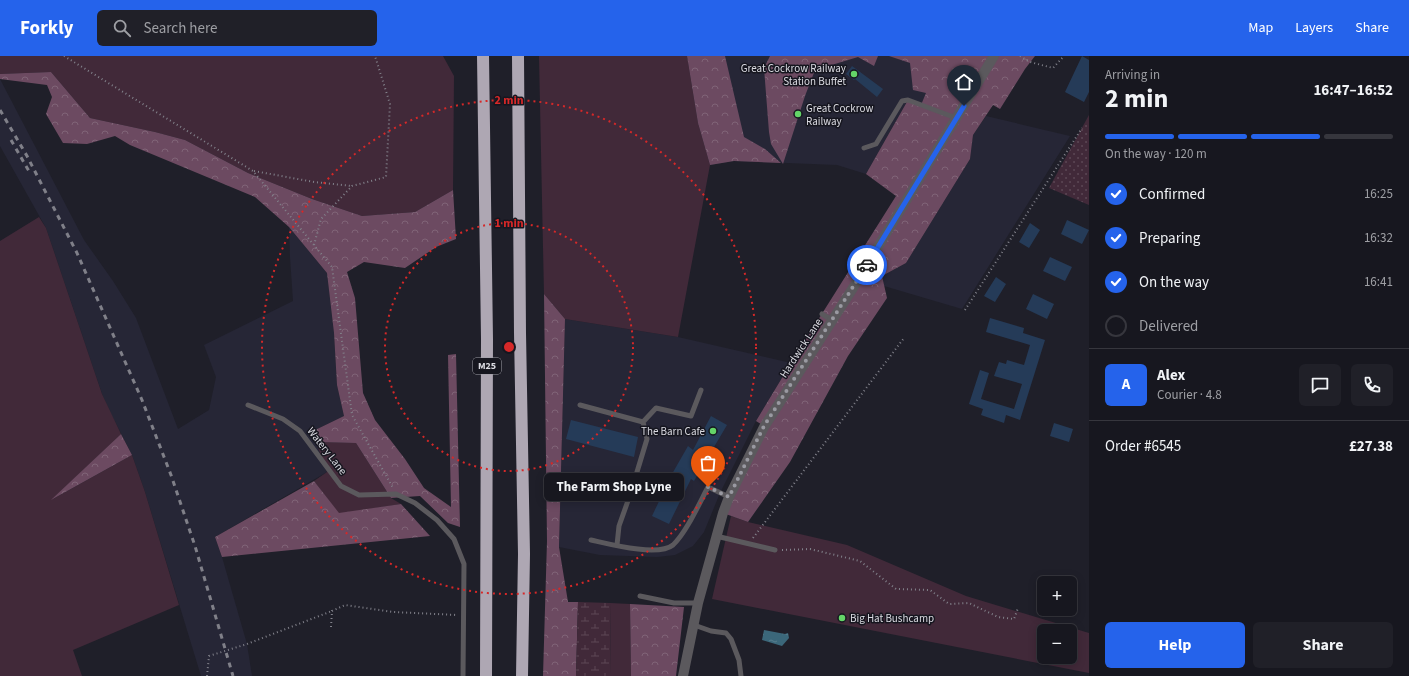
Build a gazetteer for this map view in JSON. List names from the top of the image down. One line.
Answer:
{"streets":{"highway":["M25"],"street":["Hardwick Lane"],"lane":["Watery Lane"]},"places":["Great Cockrow Railway Station Buffet","Great Cockrow Railway","The Barn Cafe","The Farm Shop Lyne","Big Hat Bushcamp"],"page":{"header":"Forkly","search":"Search here","nav":["Map","Layers","Share"],"heading":["2 min","Arriving in","16:47–16:52"],"panel":["Alex","Courier · 4.8","Order #6545","£27.38"],"bar":"On the way · 120 m","list":[["Confirmed","16:25"],["Preparing","16:32"],["On the way","16:41"],"Delivered"],"round":"A","bubble":"The Farm Shop Lyne","map_buttons":["+","−"],"buttons":["Help","Share"]},"rings":["2 min","1 min"]}
